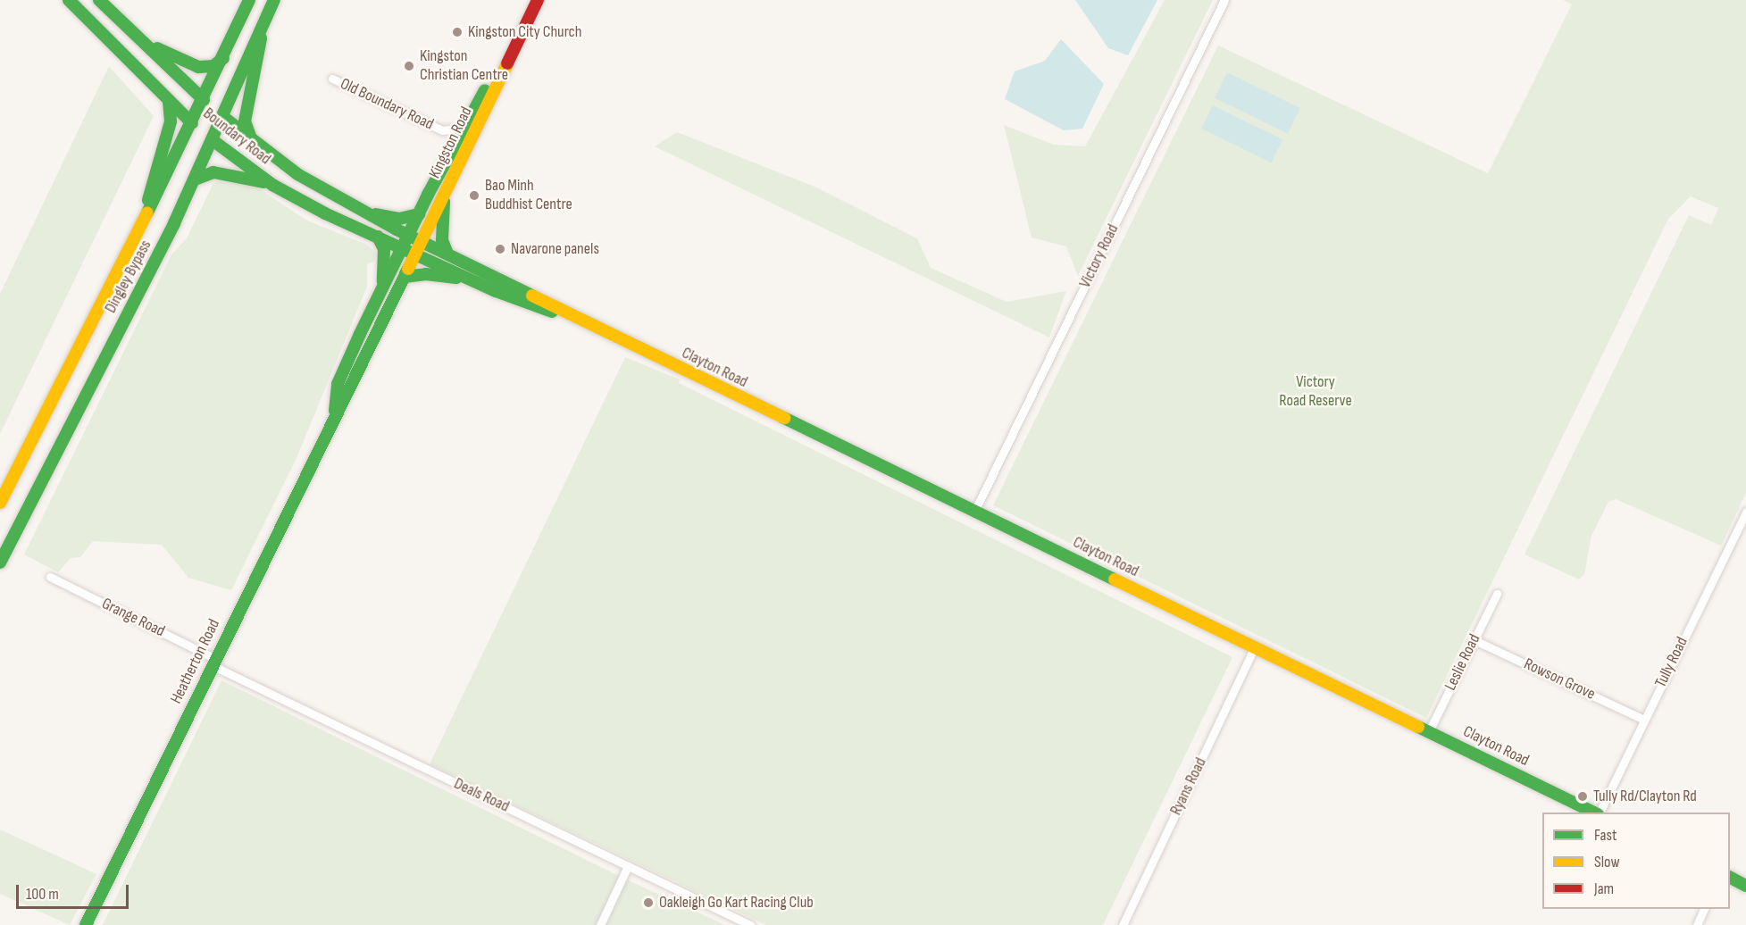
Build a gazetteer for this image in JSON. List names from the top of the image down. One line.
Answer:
{"streets":{"main road":["Boundary Road","Kingston Road","Dingley Bypass","Clayton Road","Heatherton Road"],"street":["Old Boundary Road","Victory Road","Grange Road","Leslie Road","Tully Road","Rowson Grove","Ryans Road","Deals Road"]},"crossings":[["Old Boundary Road","Kingston Road"],["Boundary Road","Kingston Road"],["Boundary Road","Dingley Bypass"],["Boundary Road","Clayton Road"],["Boundary Road","Heatherton Road"],["Kingston Road","Clayton Road"],["Kingston Road","Heatherton Road"],["Victory Road","Clayton Road"],["Clayton Road","Heatherton Road"],["Clayton Road","Leslie Road"],["Clayton Road","Ryans Road"],["Grange Road","Heatherton Road"],["Grange Road","Deals Road"],["Heatherton Road","Deals Road"],["Leslie Road","Rowson Grove"],["Tully Road","Rowson Grove"]],"parks":["Victory Road Reserve"],"places":["Kingston City Church","Kingston Christian Centre","Bao Minh Buddhist Centre","Navarone panels","Tully Rd/Clayton Rd","Oakleigh Go Kart Racing Club"],"legend":["Fast","Slow","Jam"],"scale_bar":"100 m"}
